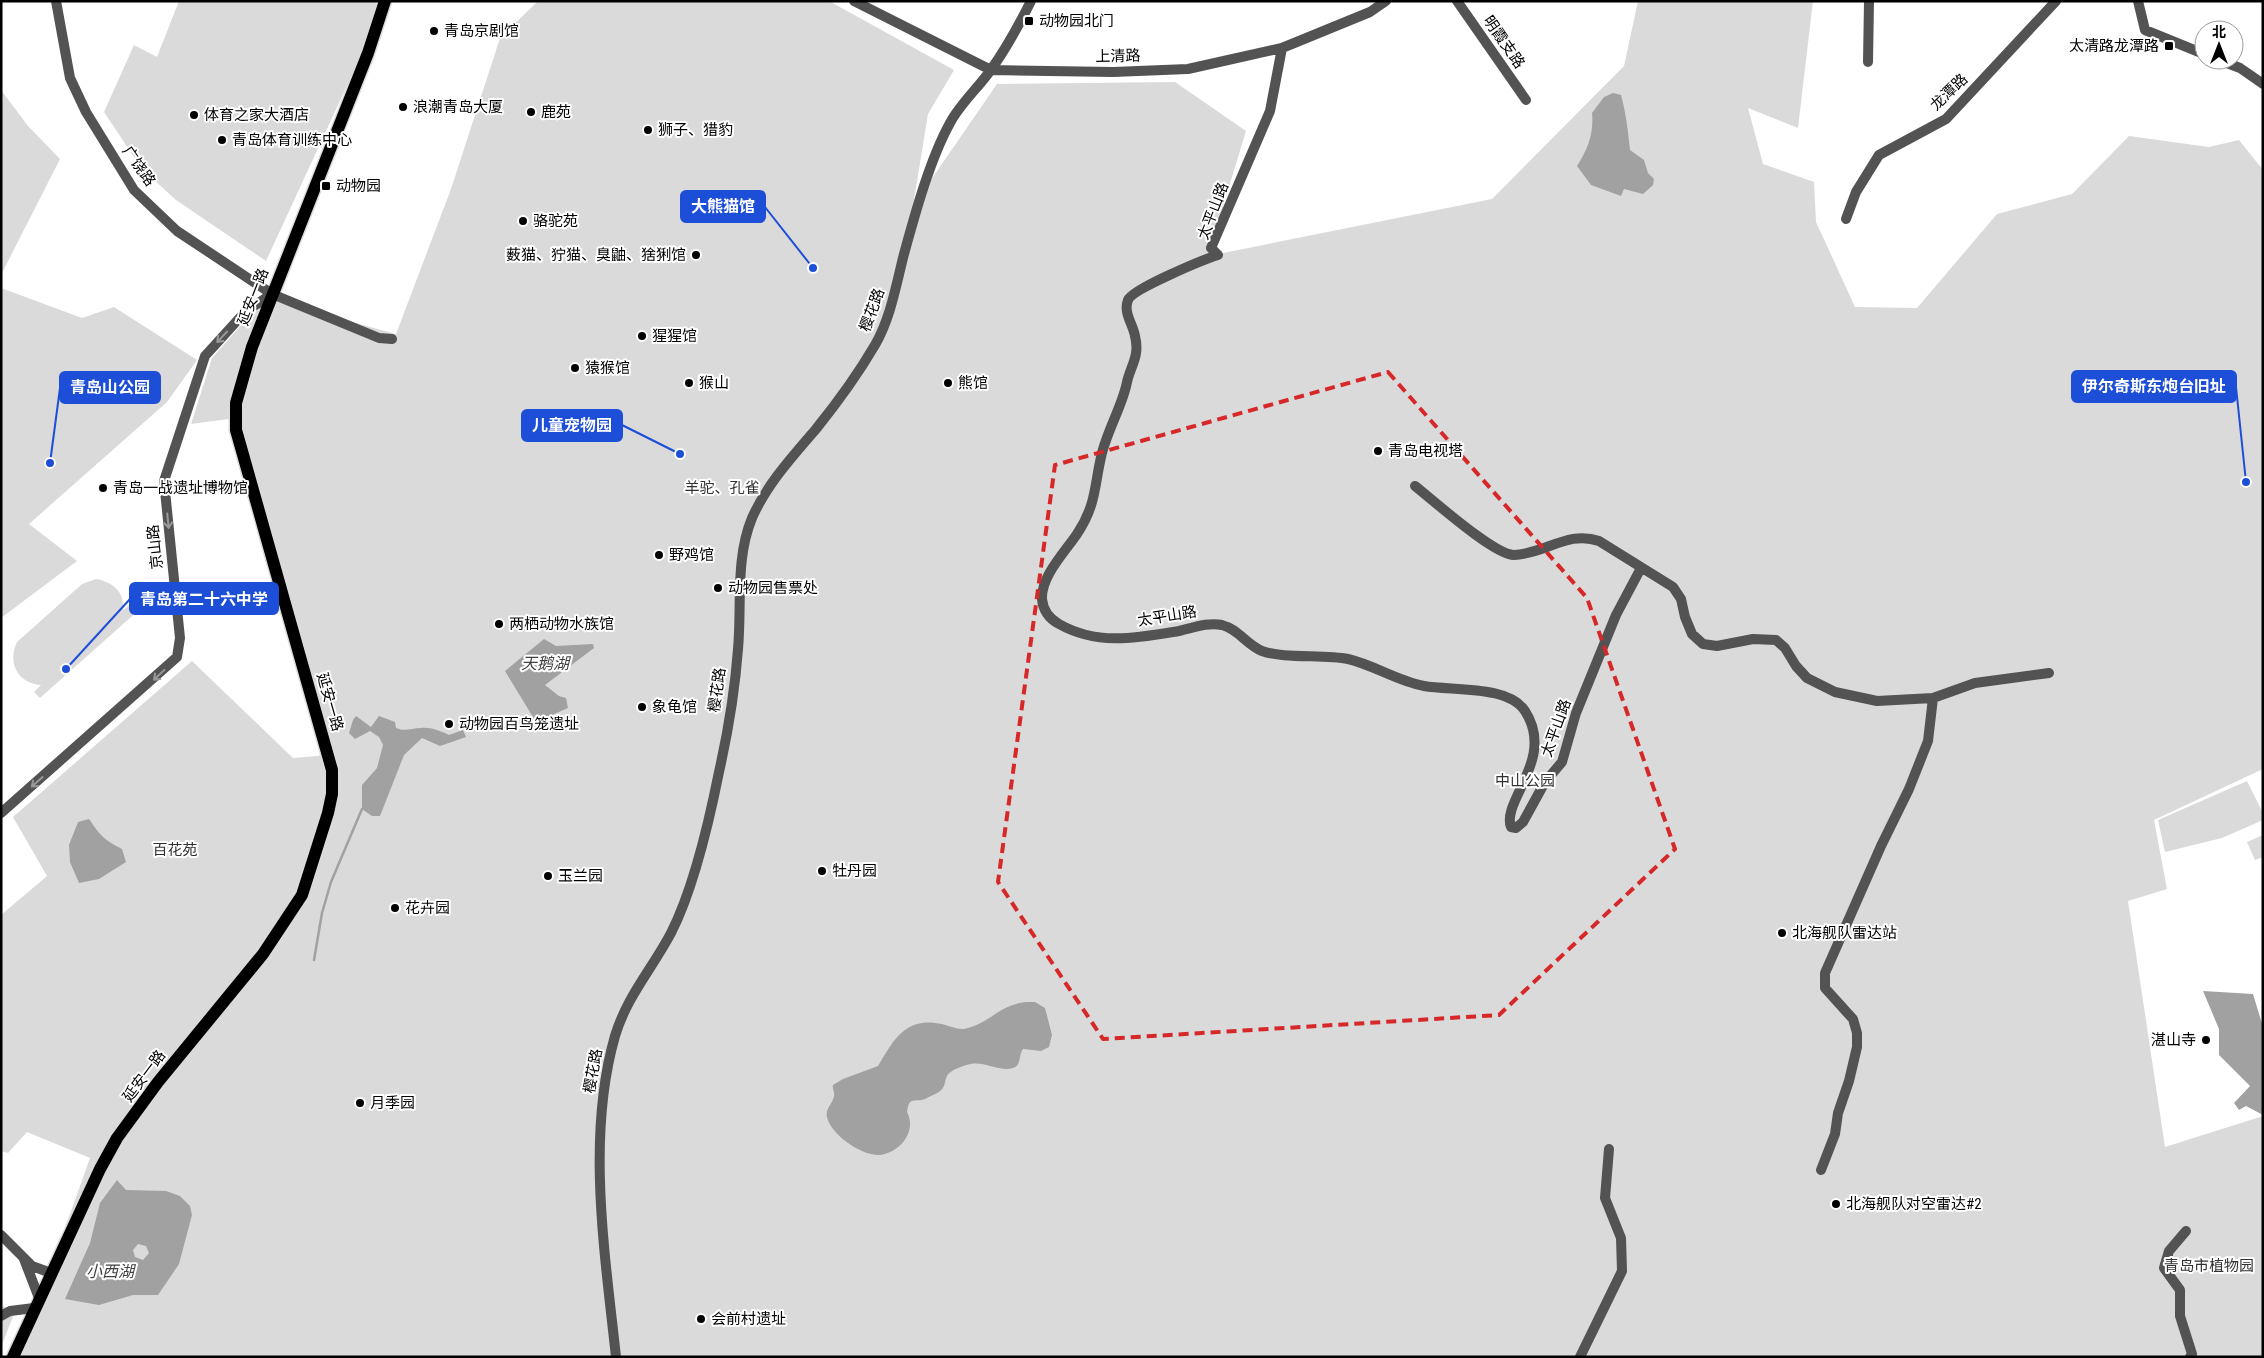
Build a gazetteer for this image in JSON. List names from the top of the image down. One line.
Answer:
{"streets":{"main road":["延安一路"],"street":["明霞支路","上清路","龙潭路","广饶路","太平山路","樱花路","京山路"]},"crossings":[["上清路","太平山路"],["上清路","樱花路"],["广饶路","延安一路"],["广饶路","京山路"],["延安一路","京山路"]],"one_way":["京山路"],"water":["天鹅湖","小西湖"],"parks":["羊驼、孔雀","中山公园","百花苑","青岛市植物园"],"places":{"transit":["动物园北门","太清路龙潭路","动物园"],"other":["青岛京剧馆","浪潮青岛大厦","鹿苑","体育之家大酒店","狮子、猎豹","青岛体育训练中心","骆驼苑","薮猫、狞猫、臭鼬、猞猁馆","大熊猫馆","猩猩馆","猿猴馆","猴山","熊馆","青岛电视塔","儿童宠物园","青岛山公园","伊尔奇斯东炮台旧址","青岛一战遗址博物馆","野鸡馆","动物园售票处","两栖动物水族馆","青岛第二十六中学","象龟馆","动物园百鸟笼遗址","牡丹园","玉兰园","花卉园","北海舰队雷达站","湛山寺","月季园","北海舰队对空雷达#2","会前村遗址"]},"north":"top"}
